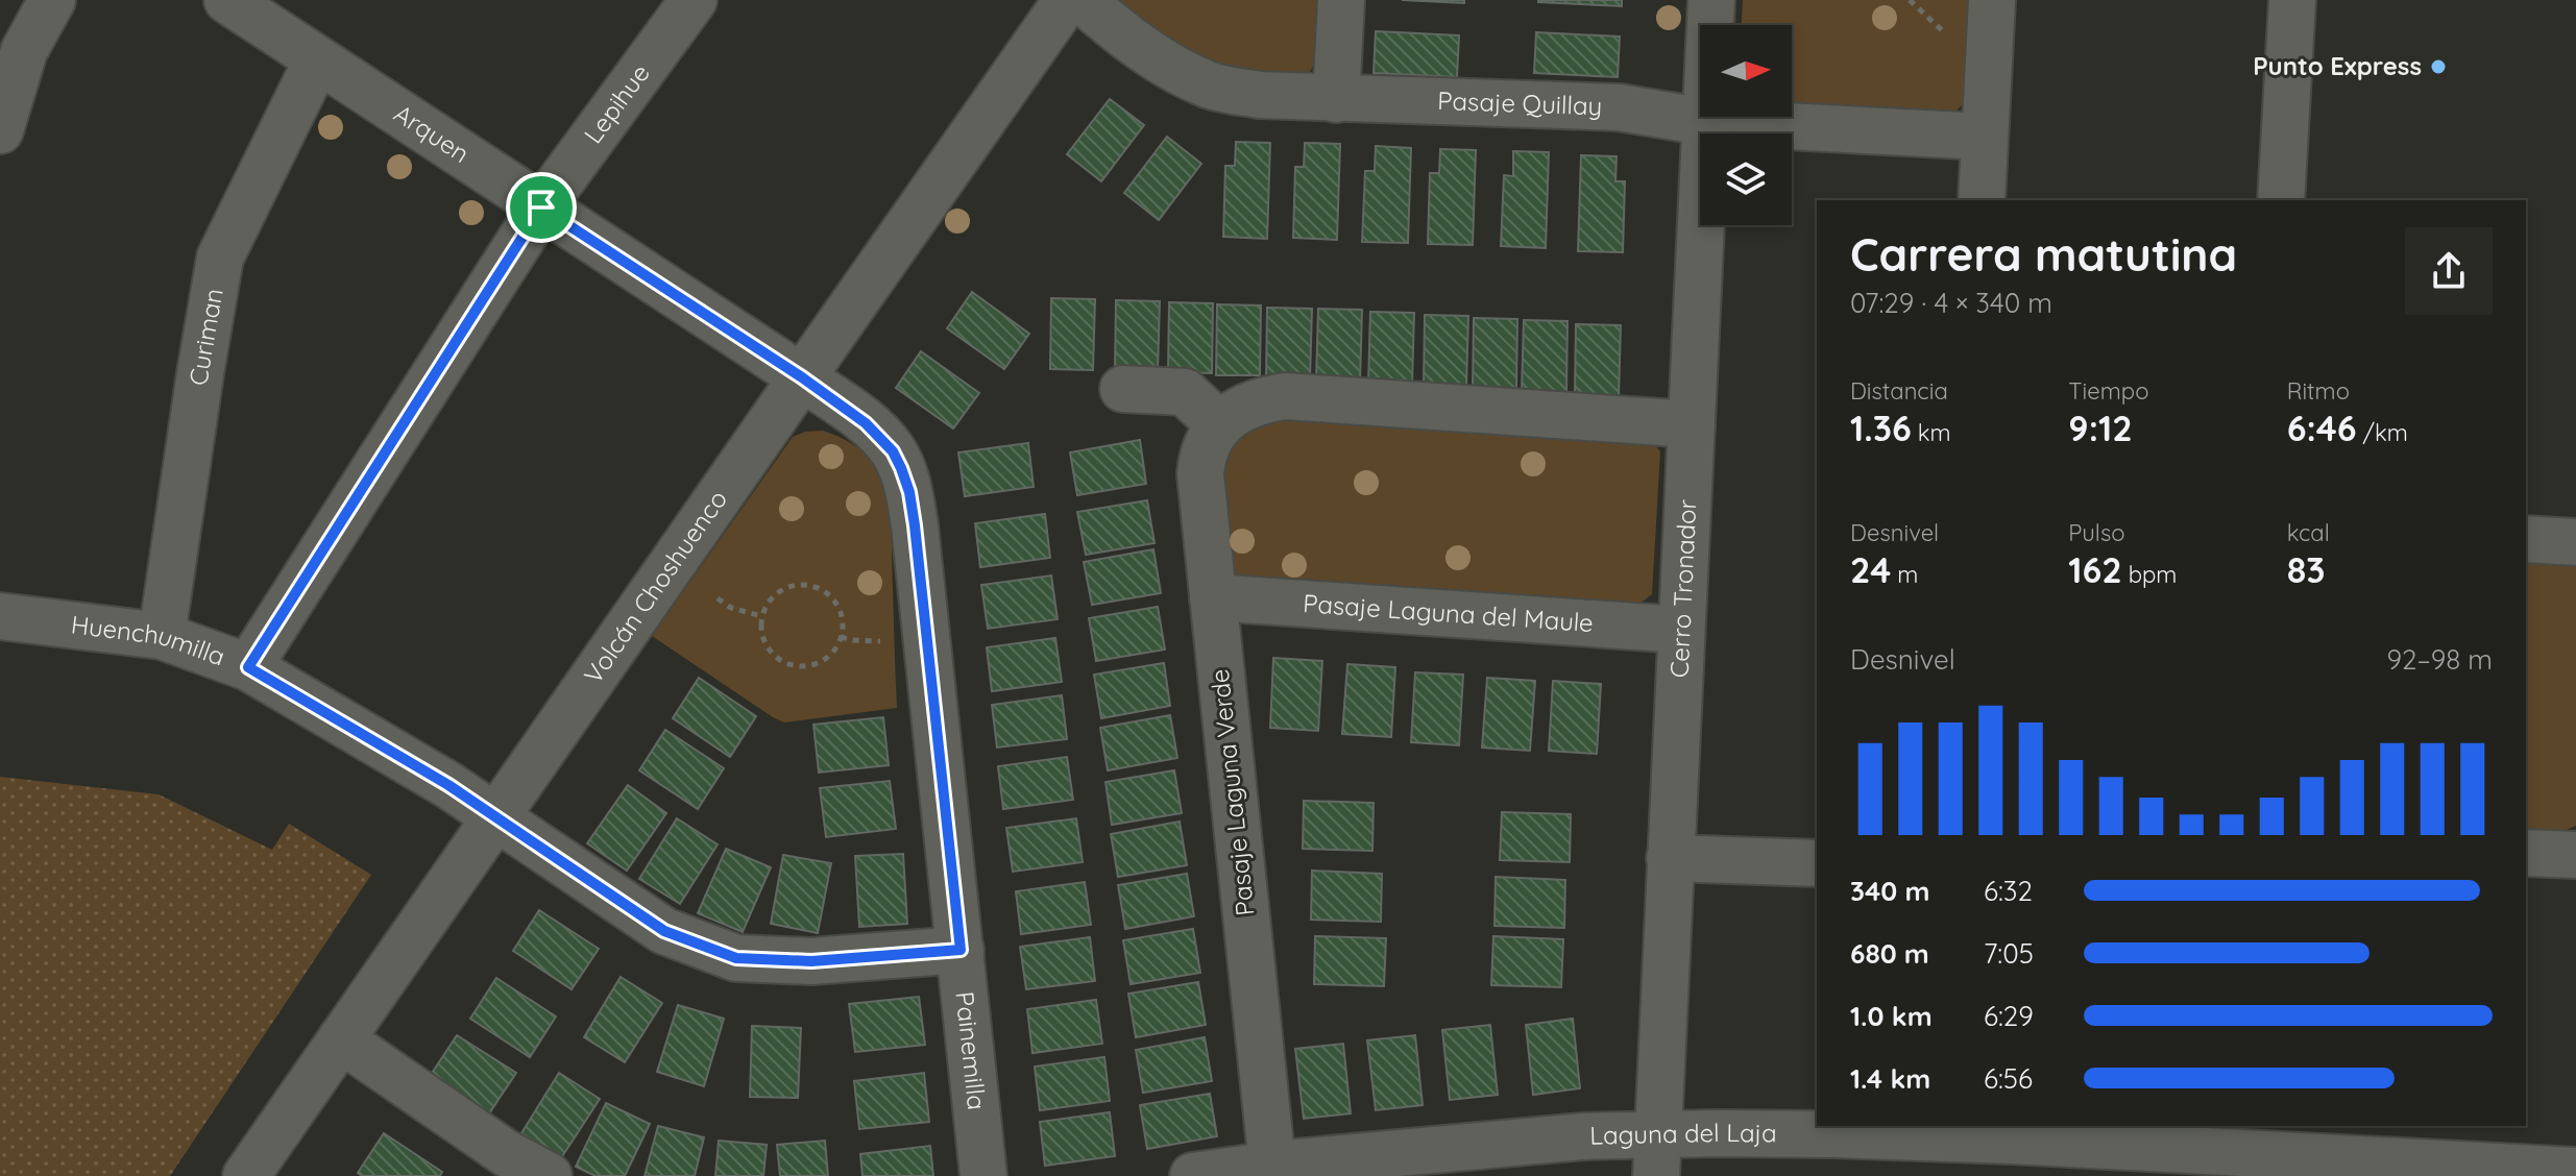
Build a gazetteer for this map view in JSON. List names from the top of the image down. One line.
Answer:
{"streets":{"street":["Lepihue","Pasaje Quillay","Arquen","Curiman","Volcán Choshuenco","Cerro Tronador","Pasaje Laguna del Maule","Huenchumilla","Pasaje Laguna Verde","Painemilla","Laguna del Laja"]},"crossings":[["Lepihue","Arquen"],["Lepihue","Huenchumilla"],["Pasaje Quillay","Cerro Tronador"],["Arquen","Curiman"],["Arquen","Volcán Choshuenco"],["Arquen","Painemilla"],["Curiman","Huenchumilla"],["Volcán Choshuenco","Huenchumilla"],["Volcán Choshuenco","Painemilla"],["Cerro Tronador","Pasaje Laguna del Maule"],["Cerro Tronador","Laguna del Laja"],["Pasaje Laguna del Maule","Pasaje Laguna Verde"],["Huenchumilla","Painemilla"],["Pasaje Laguna Verde","Laguna del Laja"]],"places":["Punto Express"],"north":"right","page":{"heading":["Carrera matutina","07:29 · 4 × 340 m"],"stats":[["Distancia","1.36 km"],["Tiempo","9:12"],["Ritmo","6:46 /km"],["Desnivel","24 m"],["Pulso","162 bpm"],["kcal","83"]],"chart":["Desnivel","92–98 m"],"list":[{"name":"340 m","note":"6:32"},{"name":"680 m","note":"7:05"},{"name":"1.0 km","note":"6:29"},{"name":"1.4 km","note":"6:56"}]}}
